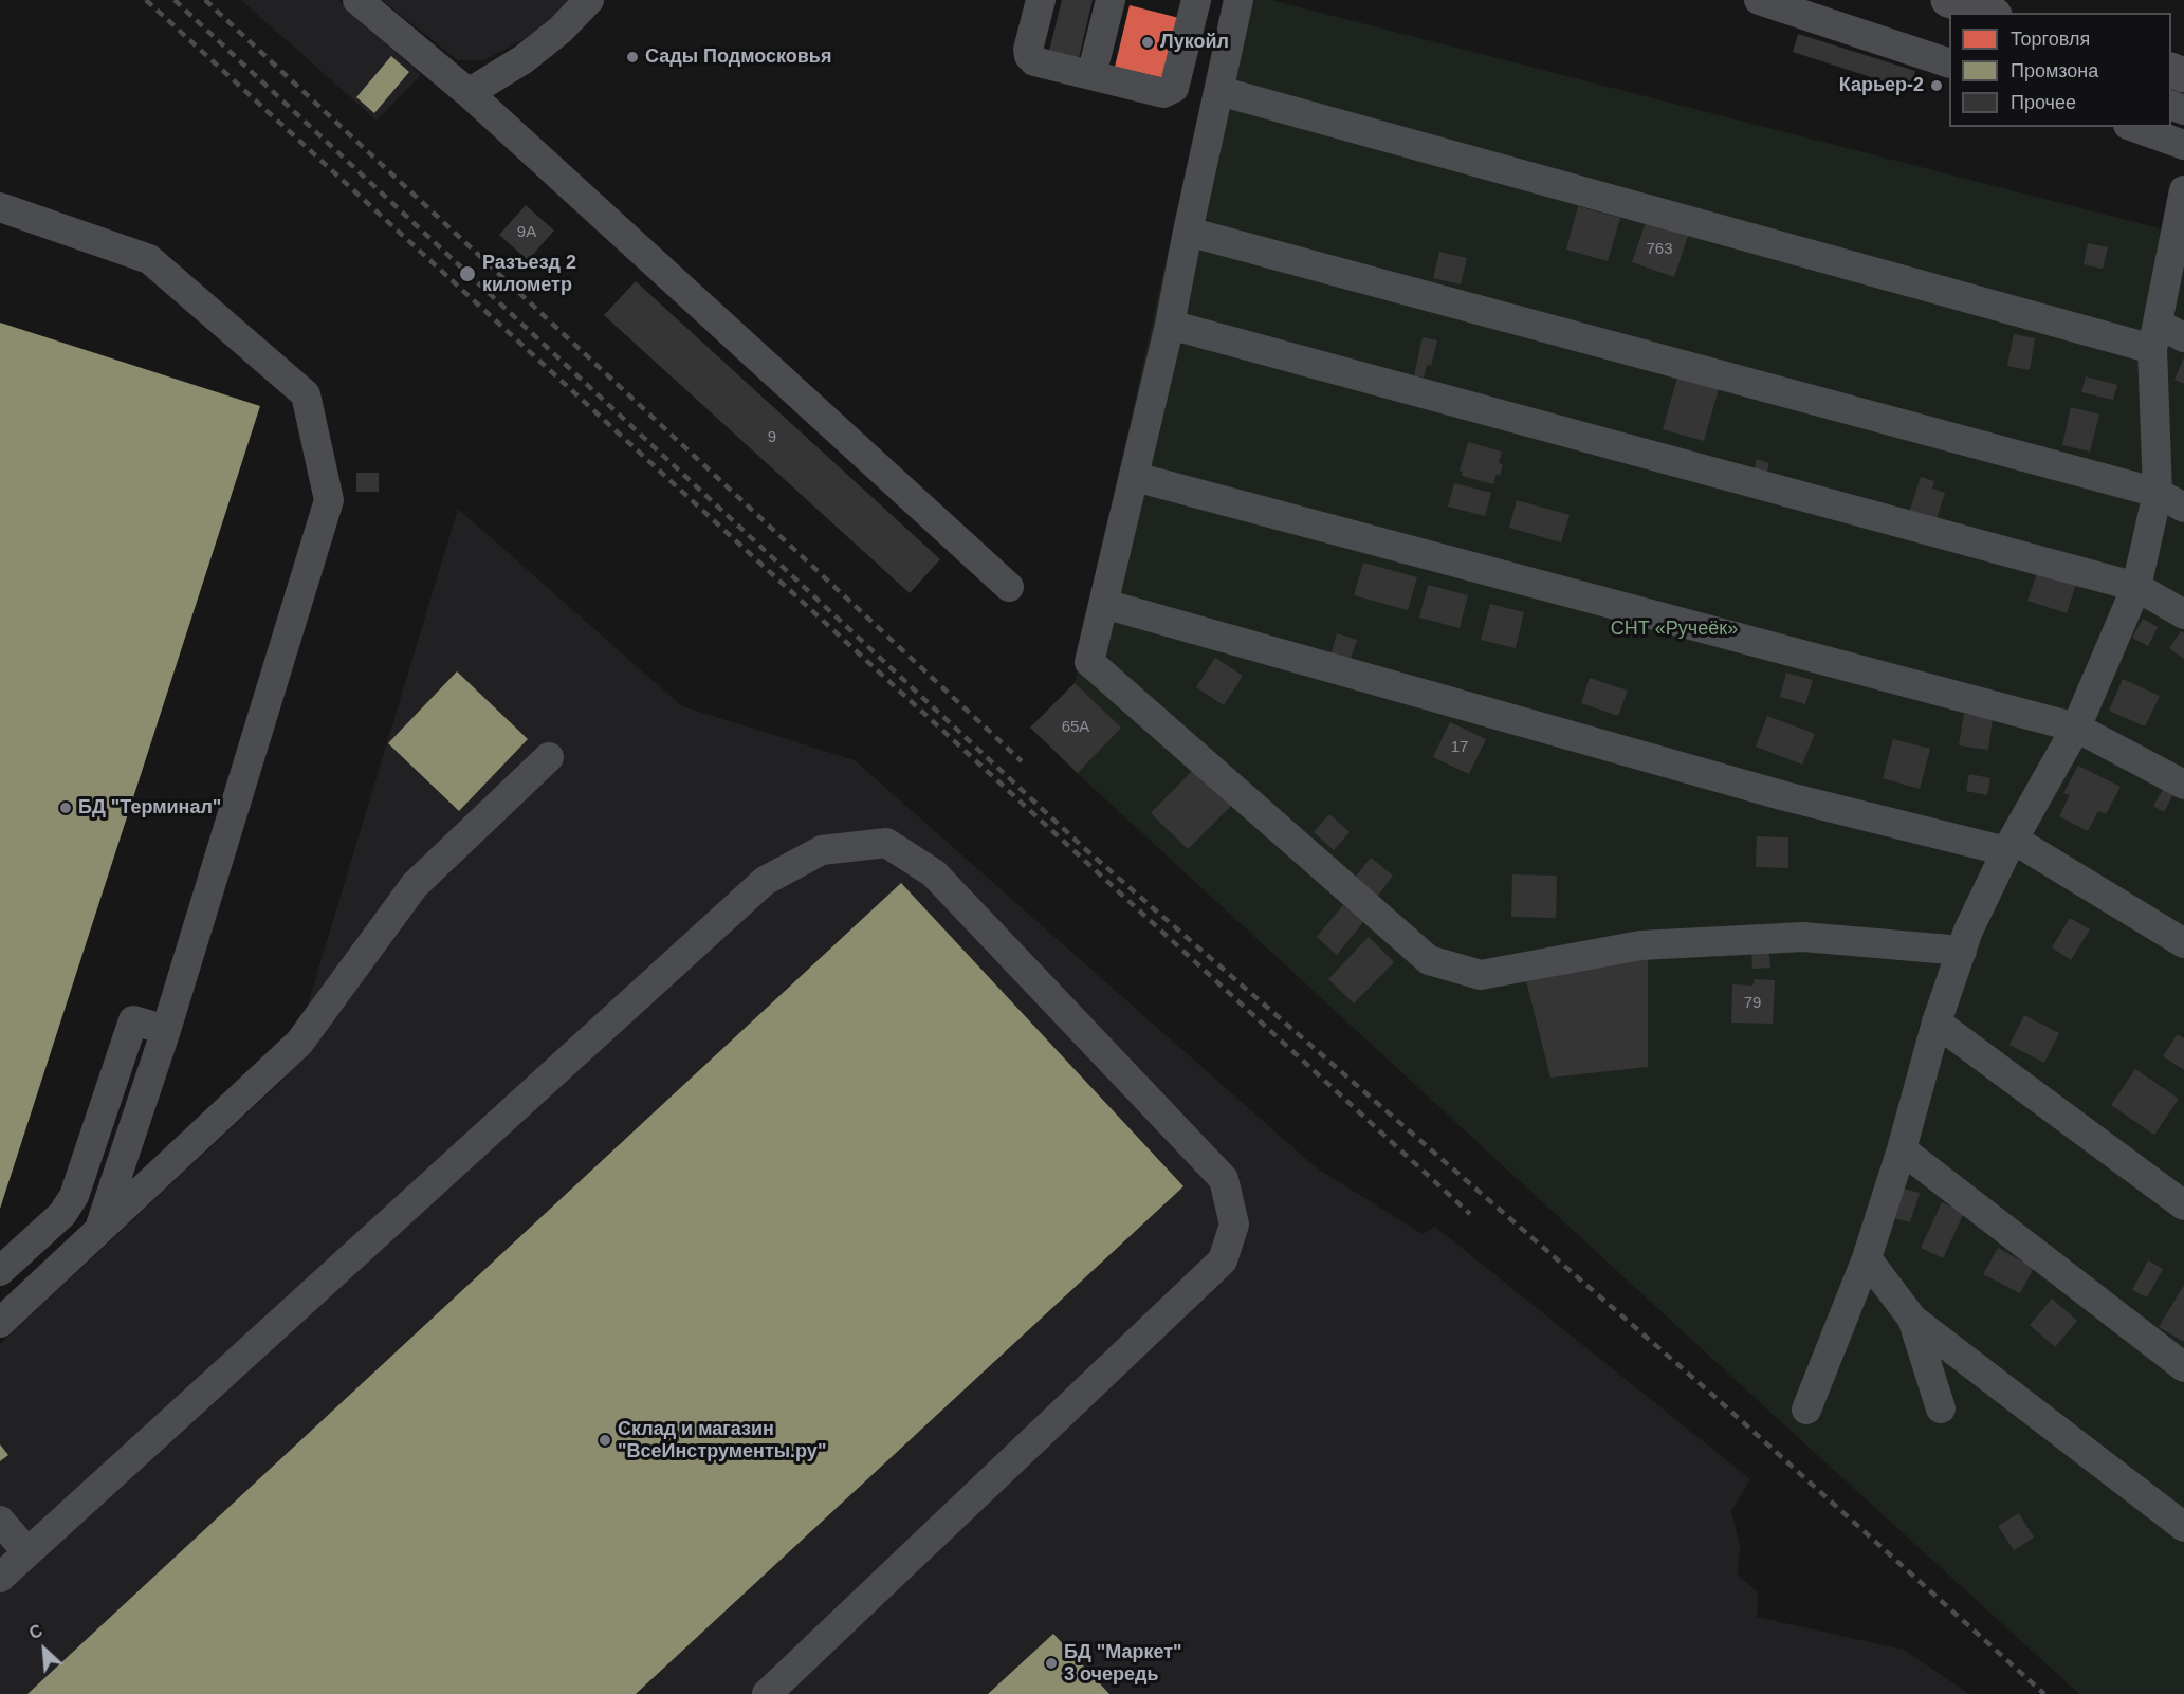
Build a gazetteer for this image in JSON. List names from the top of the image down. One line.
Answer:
{"parks":["СНТ «Ручеёк»"],"places":["Лукойл","Сады Подмосковья","Карьер-2","Разъезд 2 километр","БД \"Терминал\"","Склад и магазин \"ВсеИнструменты.ру\"","БД \"Маркет\" 3 очередь"],"house_numbers":["9А","763","9","65А","17","79"],"legend":["Торговля","Промзона","Прочее"],"north":"top left"}
